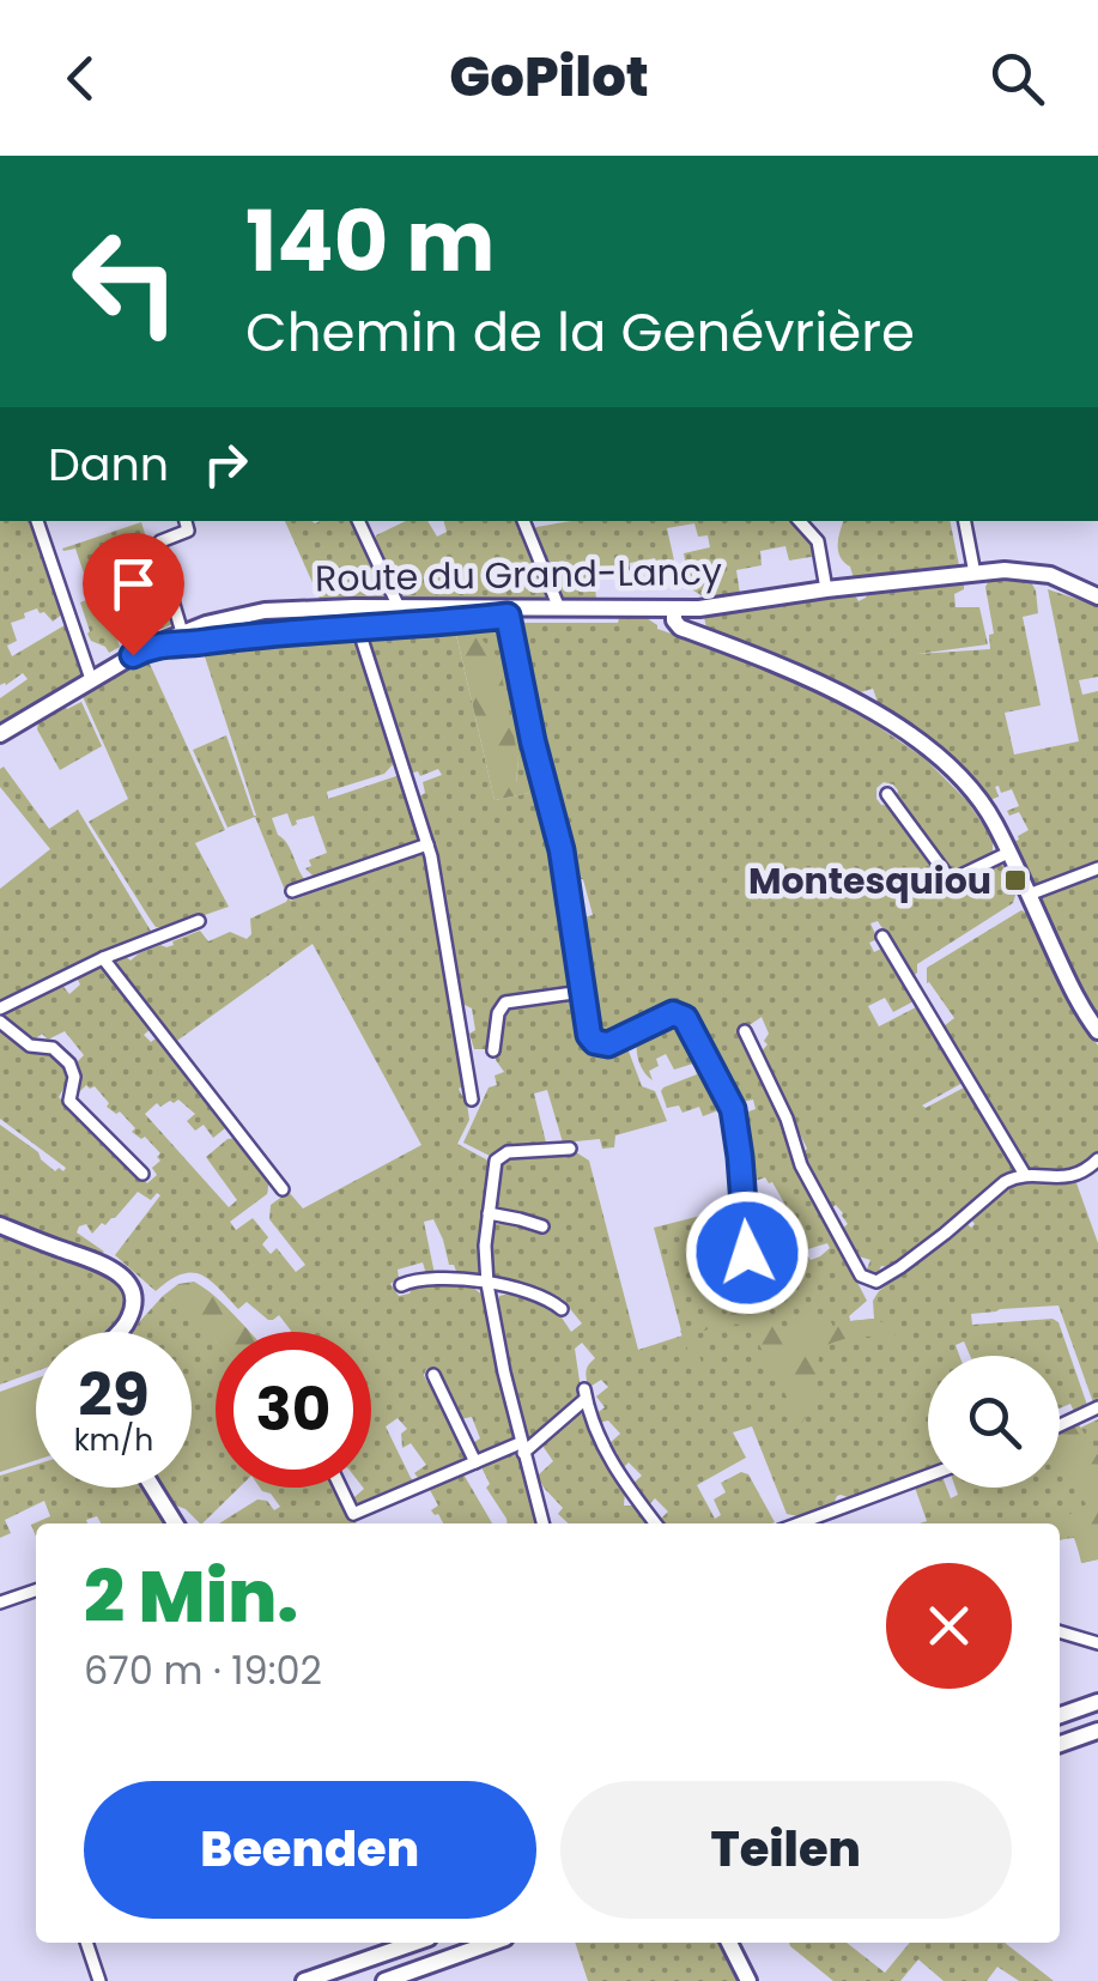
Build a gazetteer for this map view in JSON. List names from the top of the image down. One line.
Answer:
{"streets":{"street":["Route du Grand-Lancy"]},"places":{"transit":["Montesquiou"]},"page":{"header":"GoPilot","turn":["140 m","Chemin de la Genévrière"],"then":"Dann","speed":"29 km/h","limit":"30","heading":["2 Min.","670 m · 19:02"],"buttons":["Beenden","Teilen"]}}
